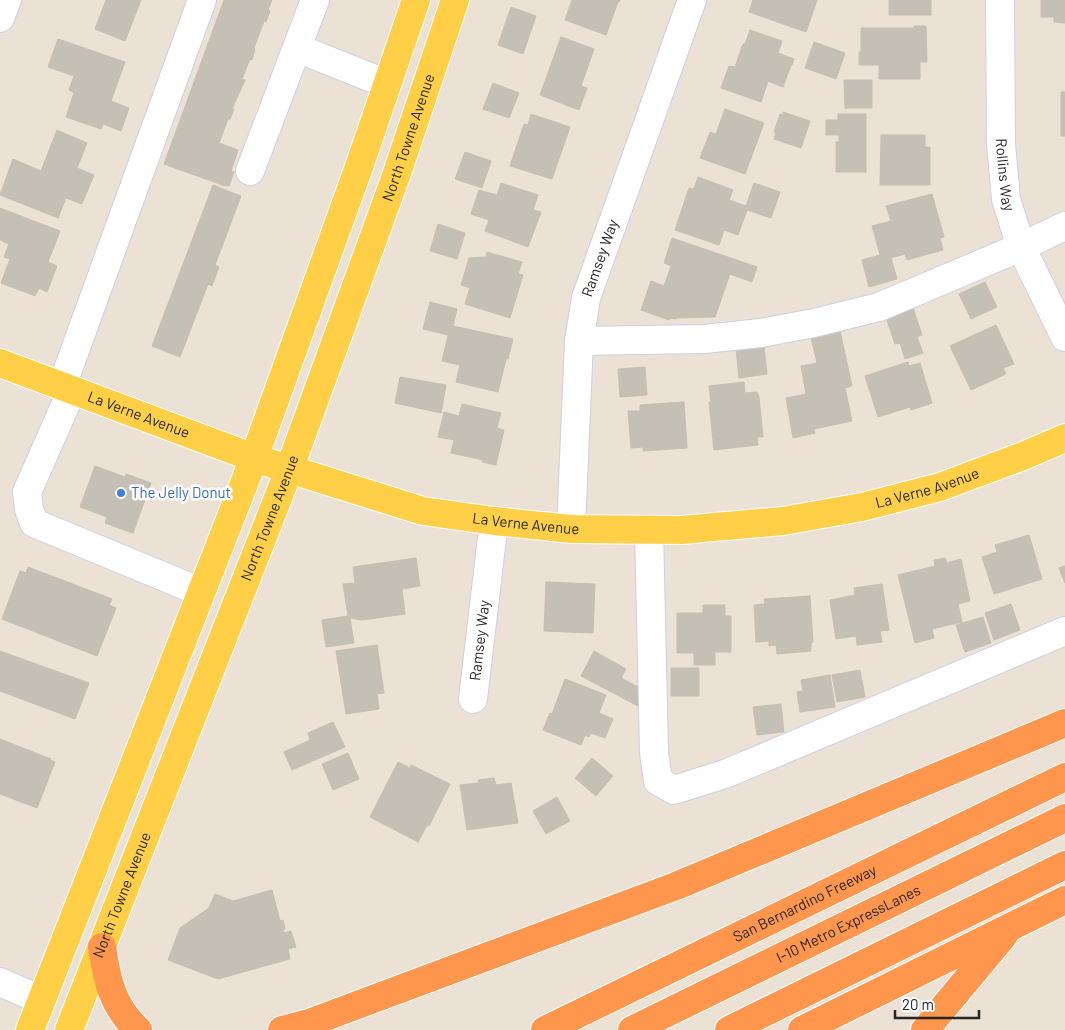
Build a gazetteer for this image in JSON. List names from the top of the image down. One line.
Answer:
{"streets":{"highway":["San Bernardino Freeway","I-10 Metro ExpressLanes"],"main road":["North Towne Avenue","La Verne Avenue"],"street":["Rollins Way","Ramsey Way"]},"crossings":[["North Towne Avenue","La Verne Avenue"],["Ramsey Way","La Verne Avenue"]],"places":["The Jelly Donut"],"scale_bar":"20 m"}
